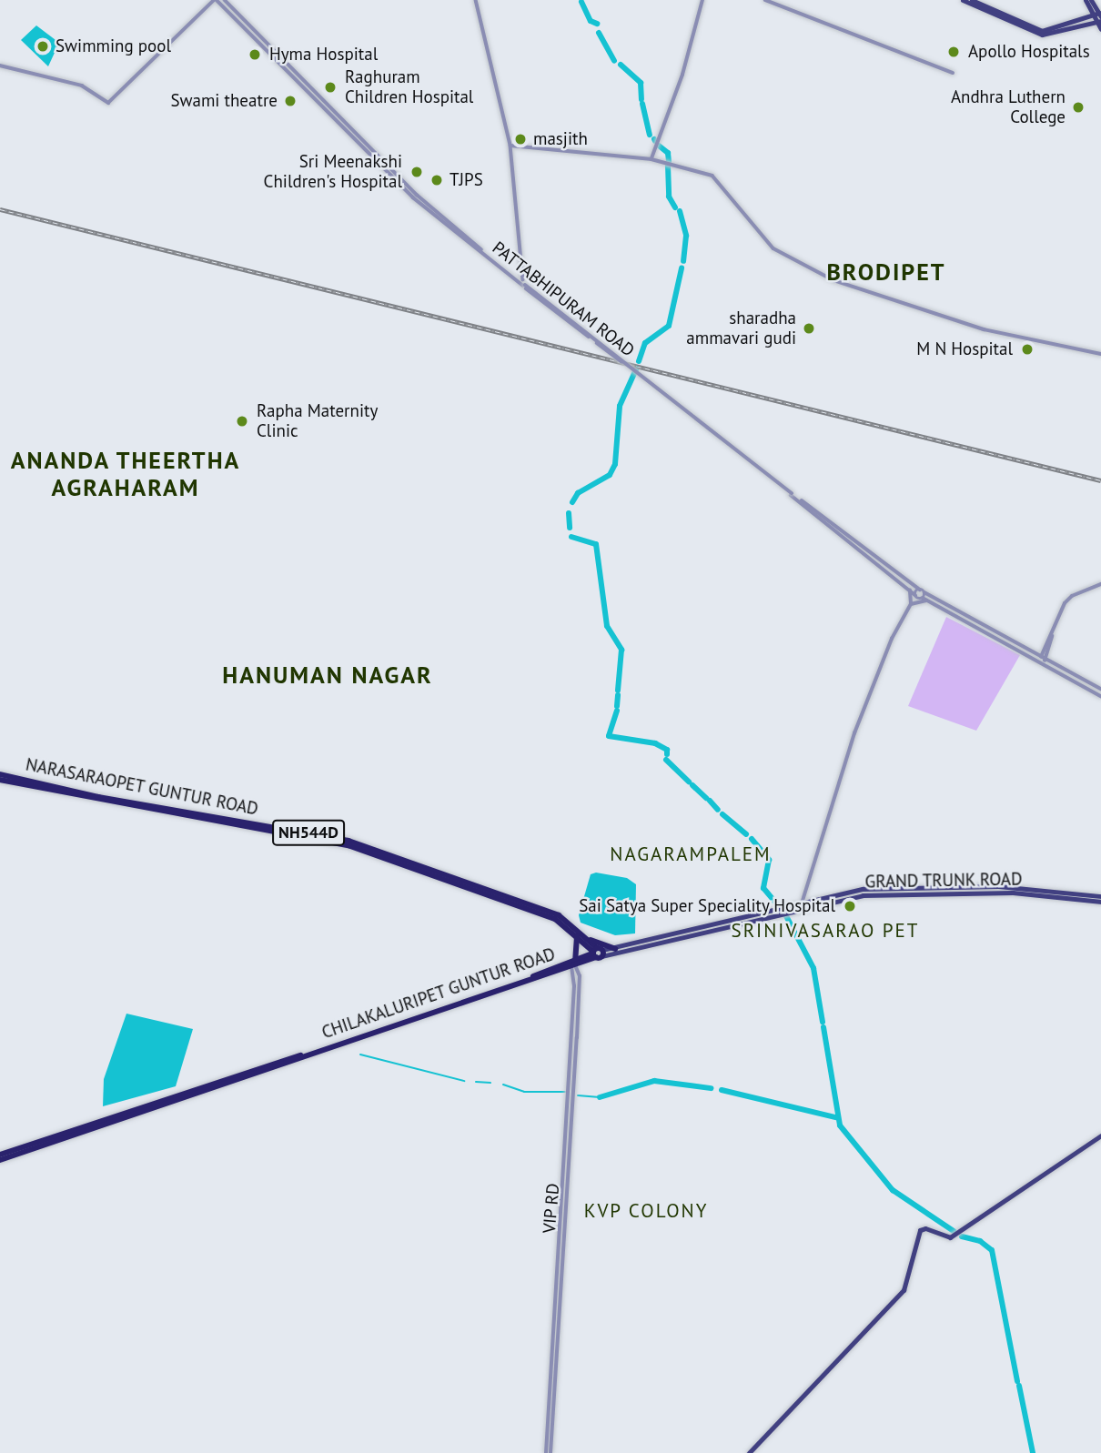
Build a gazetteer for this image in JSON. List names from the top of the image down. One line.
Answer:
{"streets":{"highway":["NARASARAOPET GUNTUR ROAD","NH544D","CHILAKALURIPET GUNTUR ROAD"],"main road":["GRAND TRUNK ROAD"],"street":["PATTABHIPURAM ROAD","VIP RD"]},"crossings":[["NARASARAOPET GUNTUR ROAD","NH544D"],["NARASARAOPET GUNTUR ROAD","GRAND TRUNK ROAD"],["NARASARAOPET GUNTUR ROAD","CHILAKALURIPET GUNTUR ROAD"],["NH544D","GRAND TRUNK ROAD"],["GRAND TRUNK ROAD","CHILAKALURIPET GUNTUR ROAD"],["CHILAKALURIPET GUNTUR ROAD","VIP RD"]],"districts":["BRODIPET","ANANDA THEERTHA AGRAHARAM","HANUMAN NAGAR","NAGARAMPALEM","SRINIVASARAO PET","KVP COLONY"],"places":["Swimming pool","Apollo Hospitals","Hyma Hospital","Raghuram Children Hospital","Swami theatre","Andhra Luthern College","masjith","Sri Meenakshi Children's Hospital","TJPS","sharadha ammavari gudi","M N Hospital","Rapha Maternity Clinic","Sai Satya Super Speciality Hospital"]}
